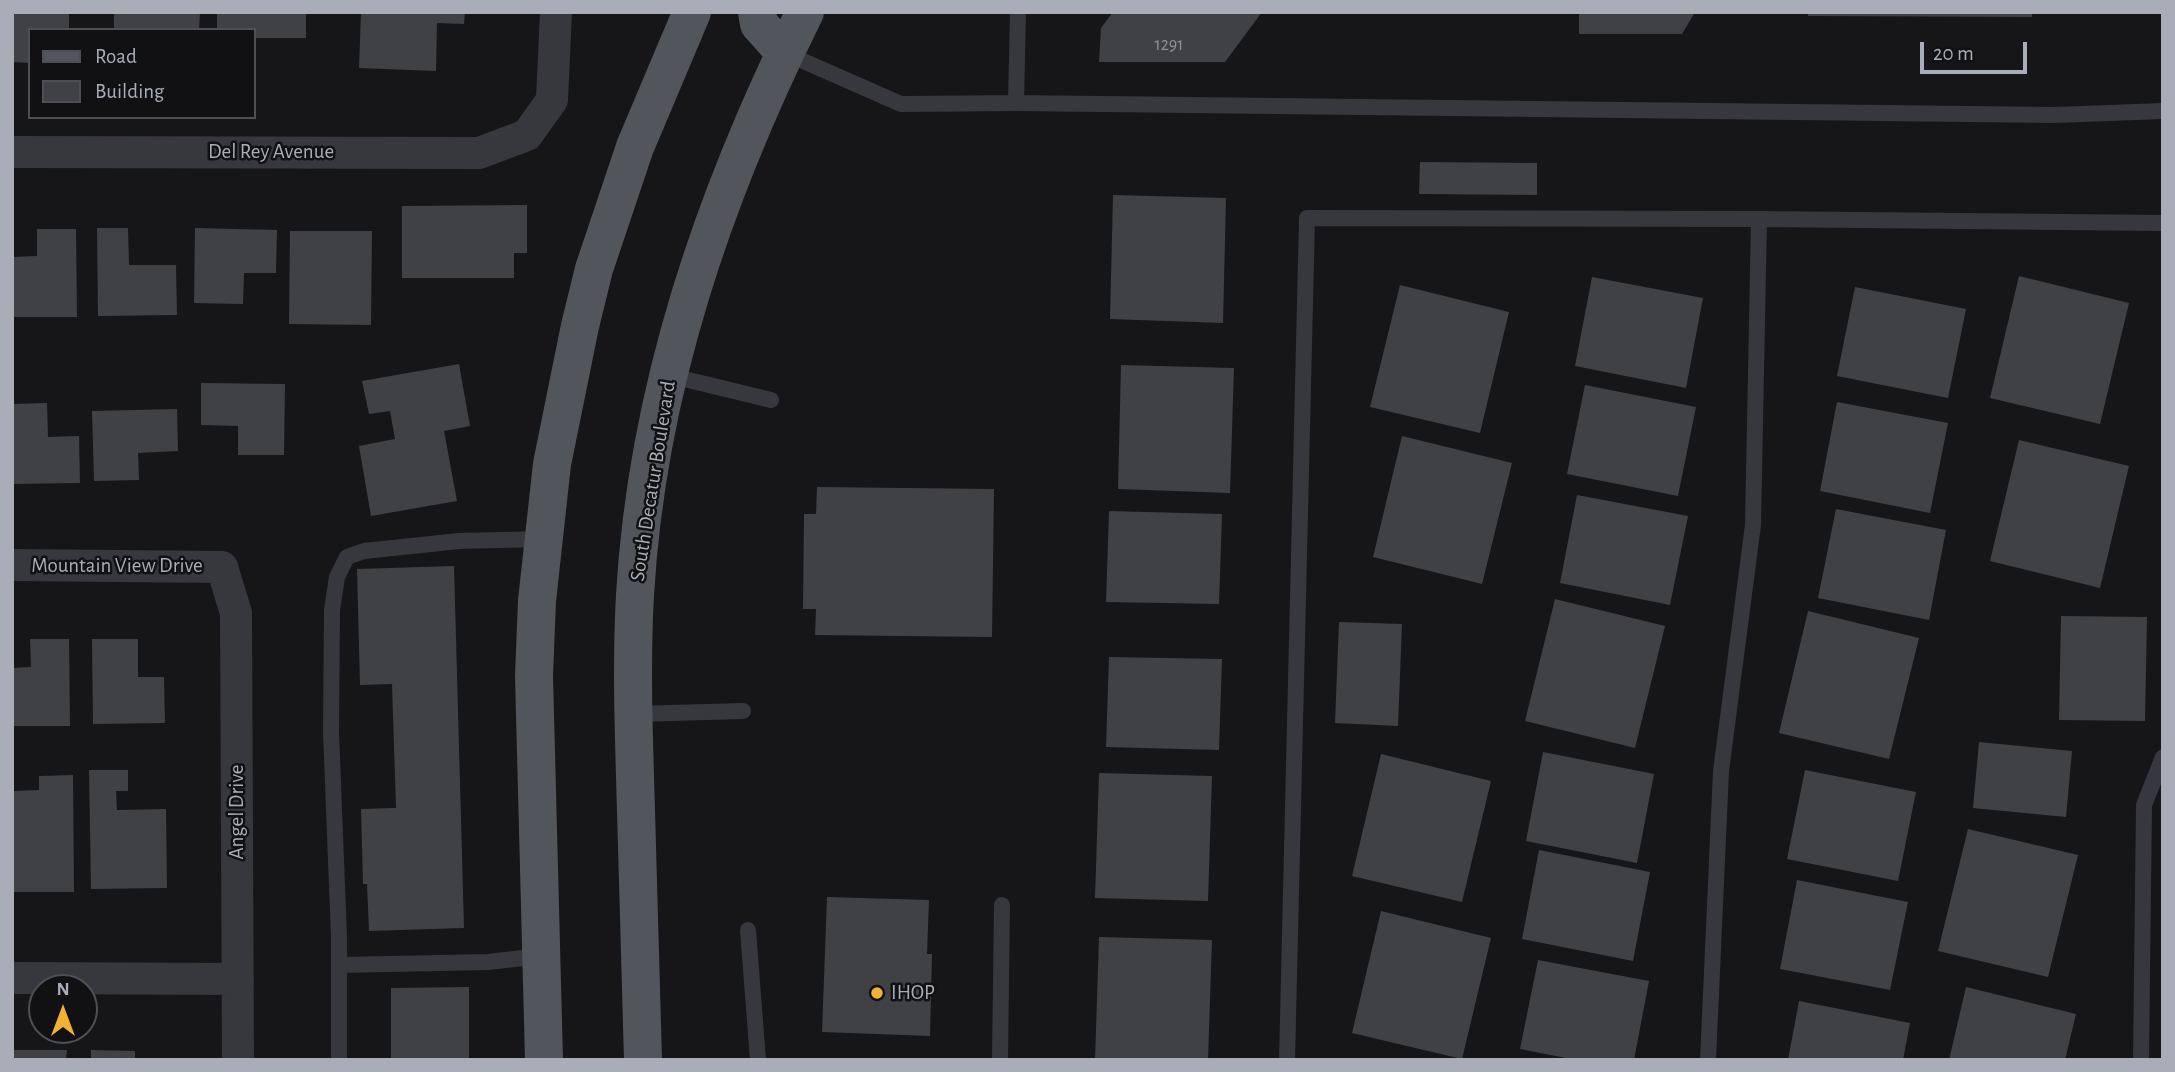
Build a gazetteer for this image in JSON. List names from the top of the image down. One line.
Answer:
{"streets":{"main road":["South Decatur Boulevard"],"street":["Del Rey Avenue","Mountain View Drive","Angel Drive"]},"crossings":[["Mountain View Drive","Angel Drive"]],"places":["IHOP"],"house_numbers":["1291"],"legend":["Road","Building"],"scale_bar":"20 m","north":"top"}
